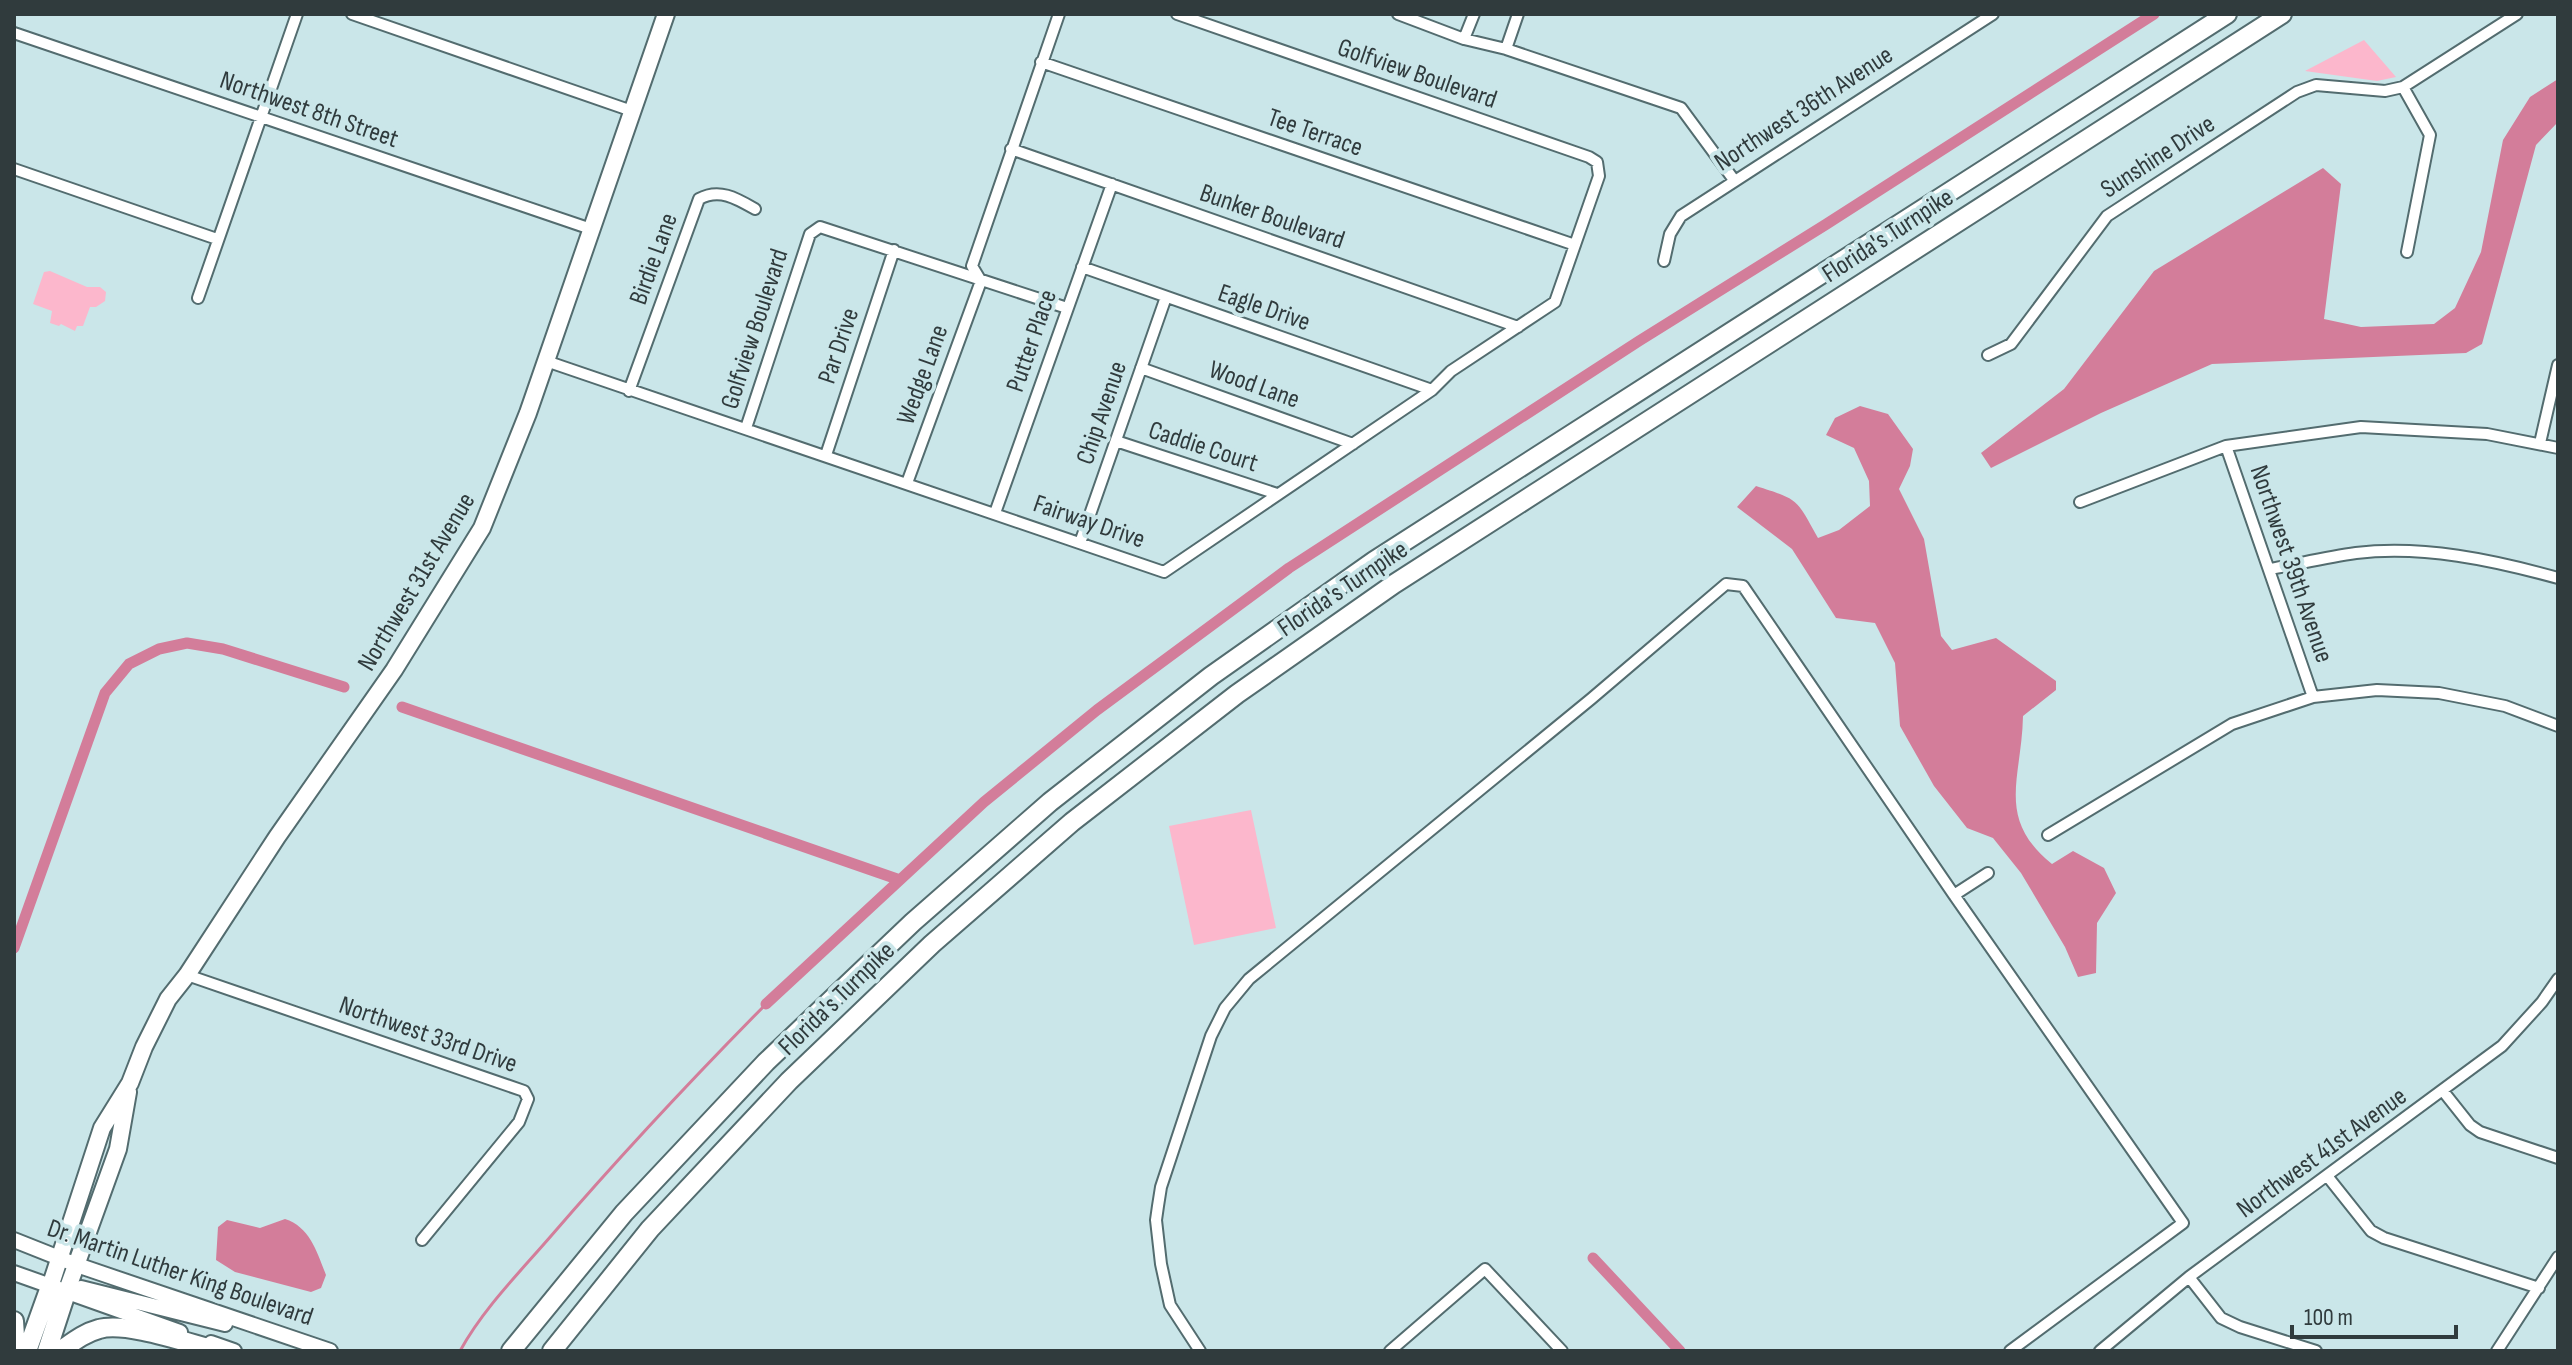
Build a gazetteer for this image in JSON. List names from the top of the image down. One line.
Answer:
{"streets":{"highway":["Florida's Turnpike"],"main road":["Northwest 31st Avenue","Dr. Martin Luther King Boulevard"],"street":["Golfview Boulevard","Northwest 36th Avenue","Northwest 8th Street","Tee Terrace","Sunshine Drive","Bunker Boulevard","Birdie Lane","Eagle Drive","Putter Place","Par Drive","Wedge Lane","Wood Lane","Chip Avenue","Caddie Court","Fairway Drive","Northwest 39th Avenue","Northwest 33rd Drive","Northwest 41st Avenue"]},"crossings":[["Golfview Boulevard","Putter Place"],["Golfview Boulevard","Par Drive"],["Golfview Boulevard","Wedge Lane"],["Golfview Boulevard","Fairway Drive"],["Northwest 8th Street","Northwest 31st Avenue"],["Tee Terrace","Fairway Drive"],["Bunker Boulevard","Putter Place"],["Bunker Boulevard","Fairway Drive"],["Birdie Lane","Fairway Drive"],["Eagle Drive","Putter Place"],["Eagle Drive","Chip Avenue"],["Eagle Drive","Fairway Drive"],["Putter Place","Fairway Drive"],["Par Drive","Fairway Drive"],["Wedge Lane","Fairway Drive"],["Wood Lane","Chip Avenue"],["Wood Lane","Fairway Drive"],["Chip Avenue","Caddie Court"],["Chip Avenue","Fairway Drive"],["Caddie Court","Fairway Drive"],["Fairway Drive","Northwest 31st Avenue"],["Northwest 31st Avenue","Northwest 33rd Drive"],["Northwest 31st Avenue","Dr. Martin Luther King Boulevard"]],"scale_bar":"100 m"}
